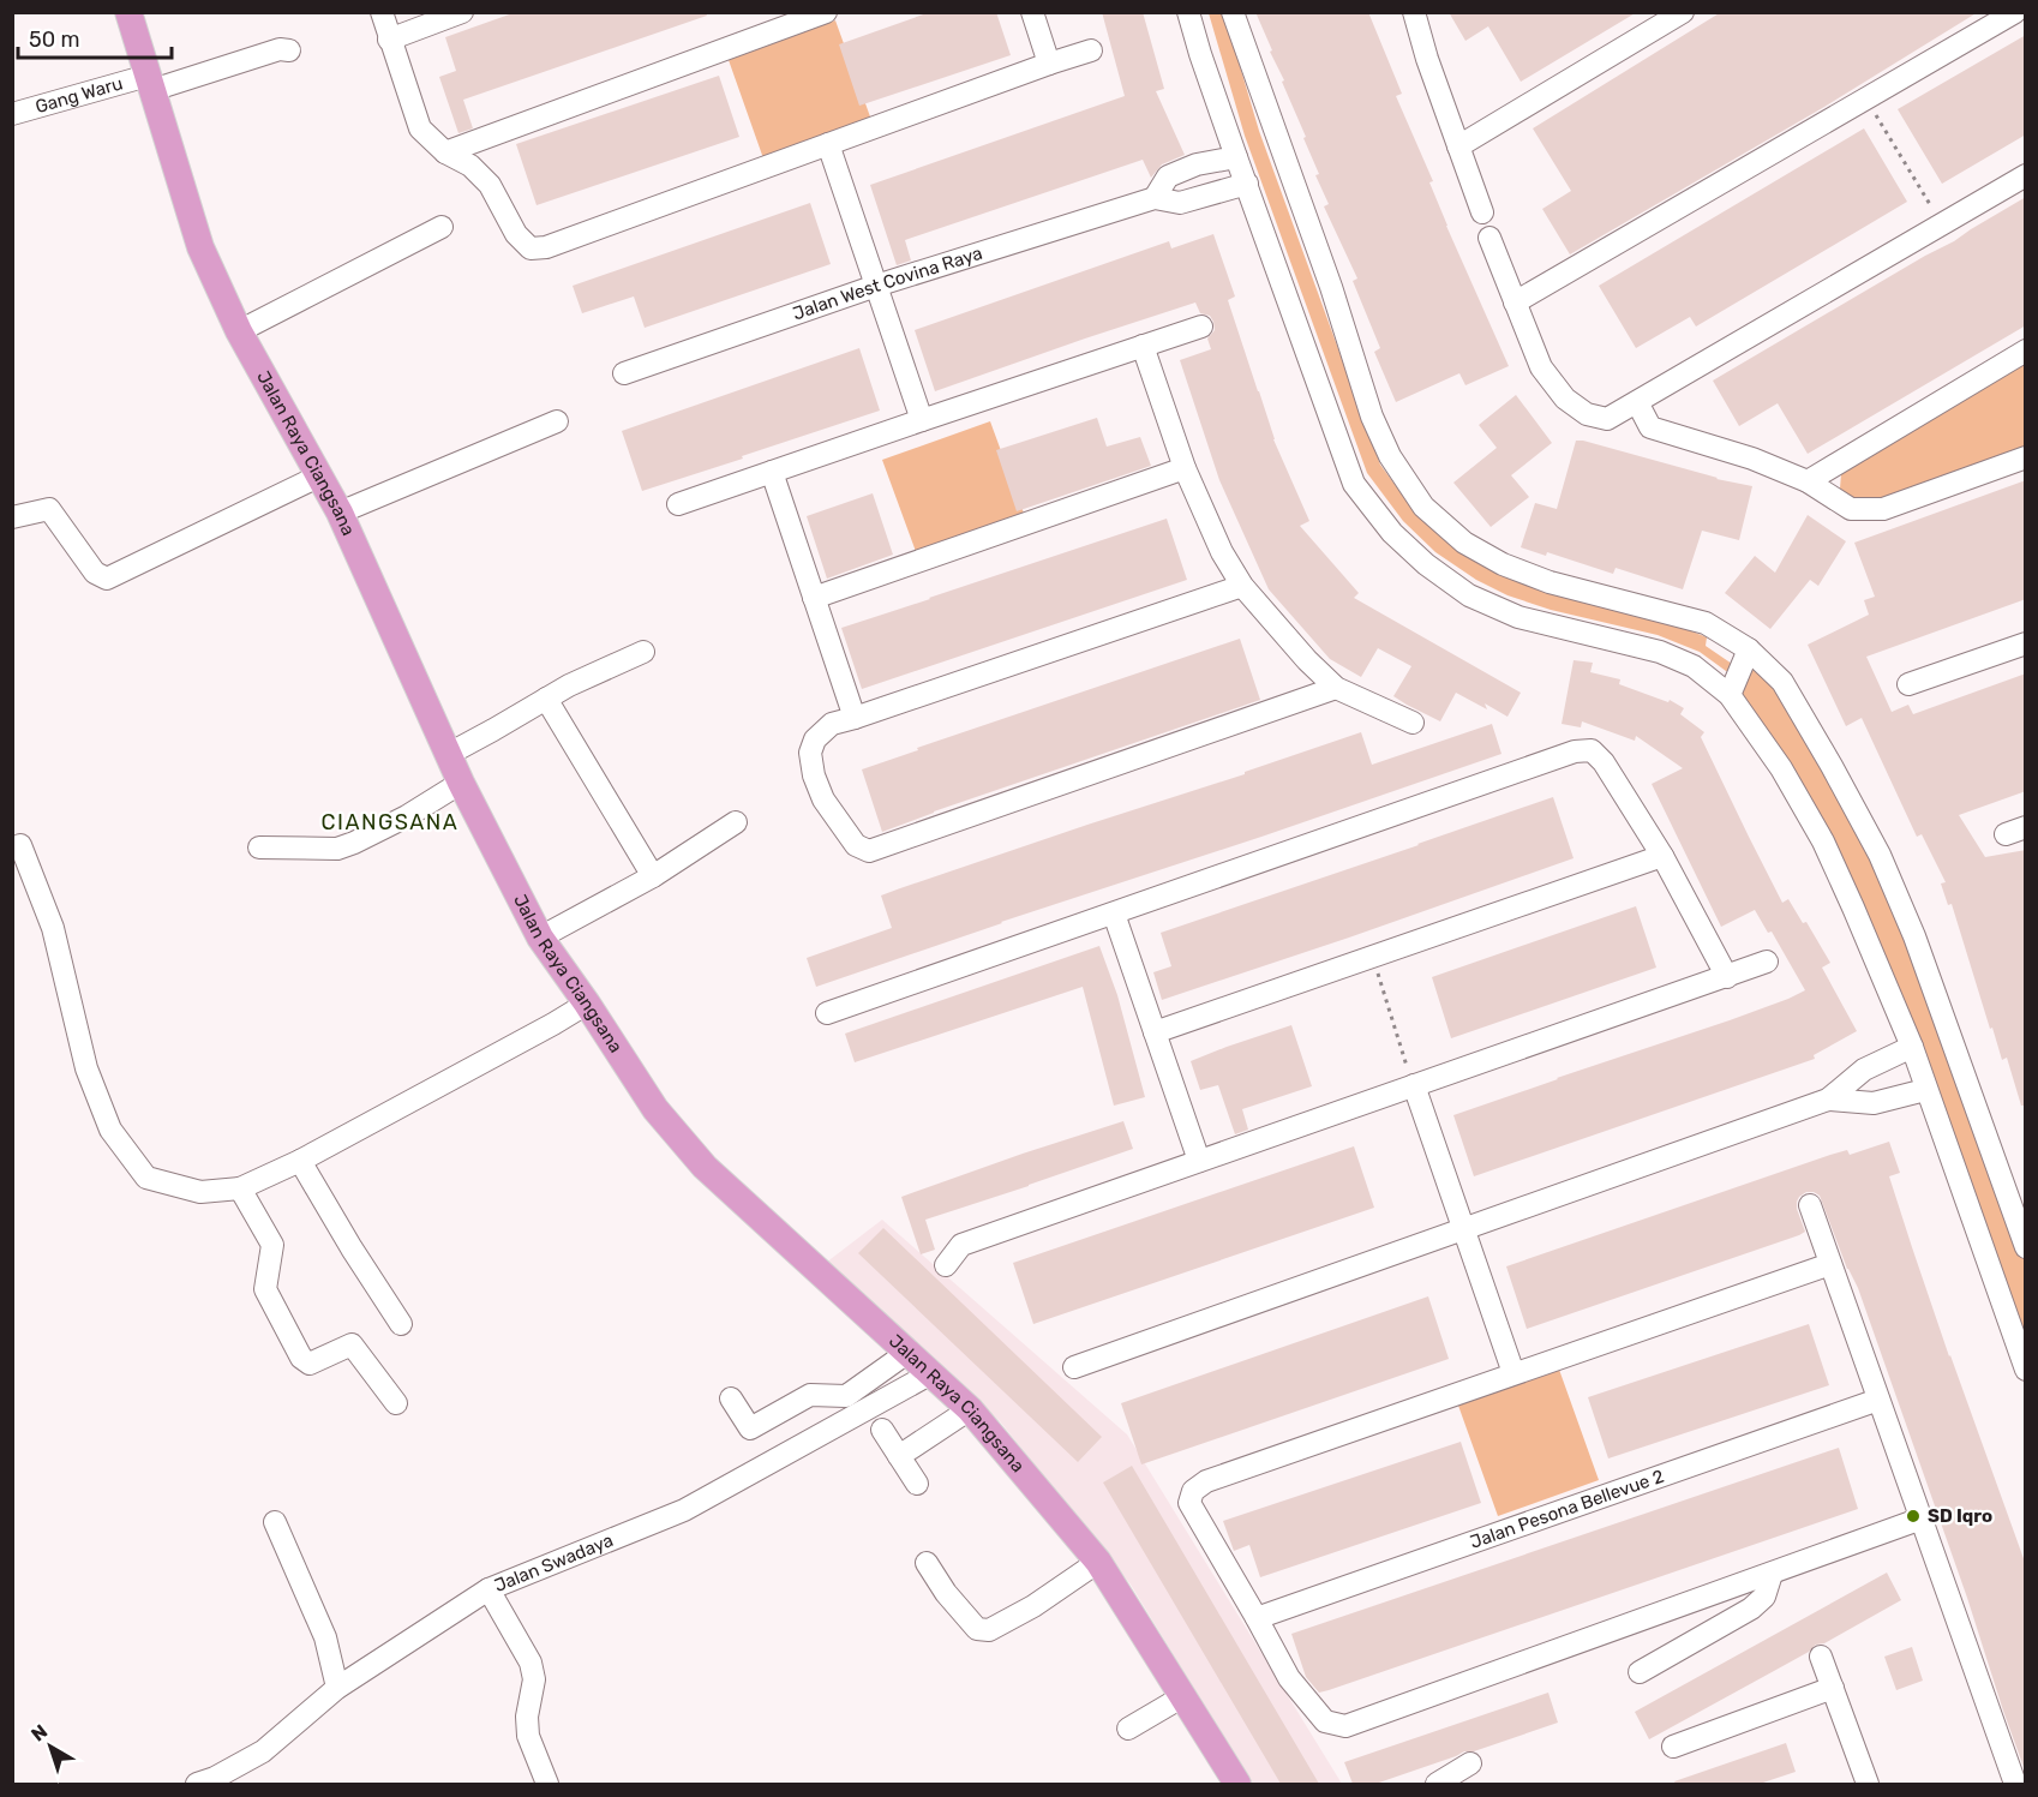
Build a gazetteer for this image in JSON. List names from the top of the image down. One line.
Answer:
{"streets":{"main road":["Jalan Raya Ciangsana"],"street":["Gang Waru","Jalan West Covina Raya","Jalan Pesona Bellevue 2","Jalan Swadaya"]},"crossings":[["Gang Waru","Jalan Raya Ciangsana"],["Jalan Raya Ciangsana","Jalan Swadaya"]],"districts":["CIANGSANA"],"places":["SD Iqro"],"scale_bar":"50 m","north":"top left"}
